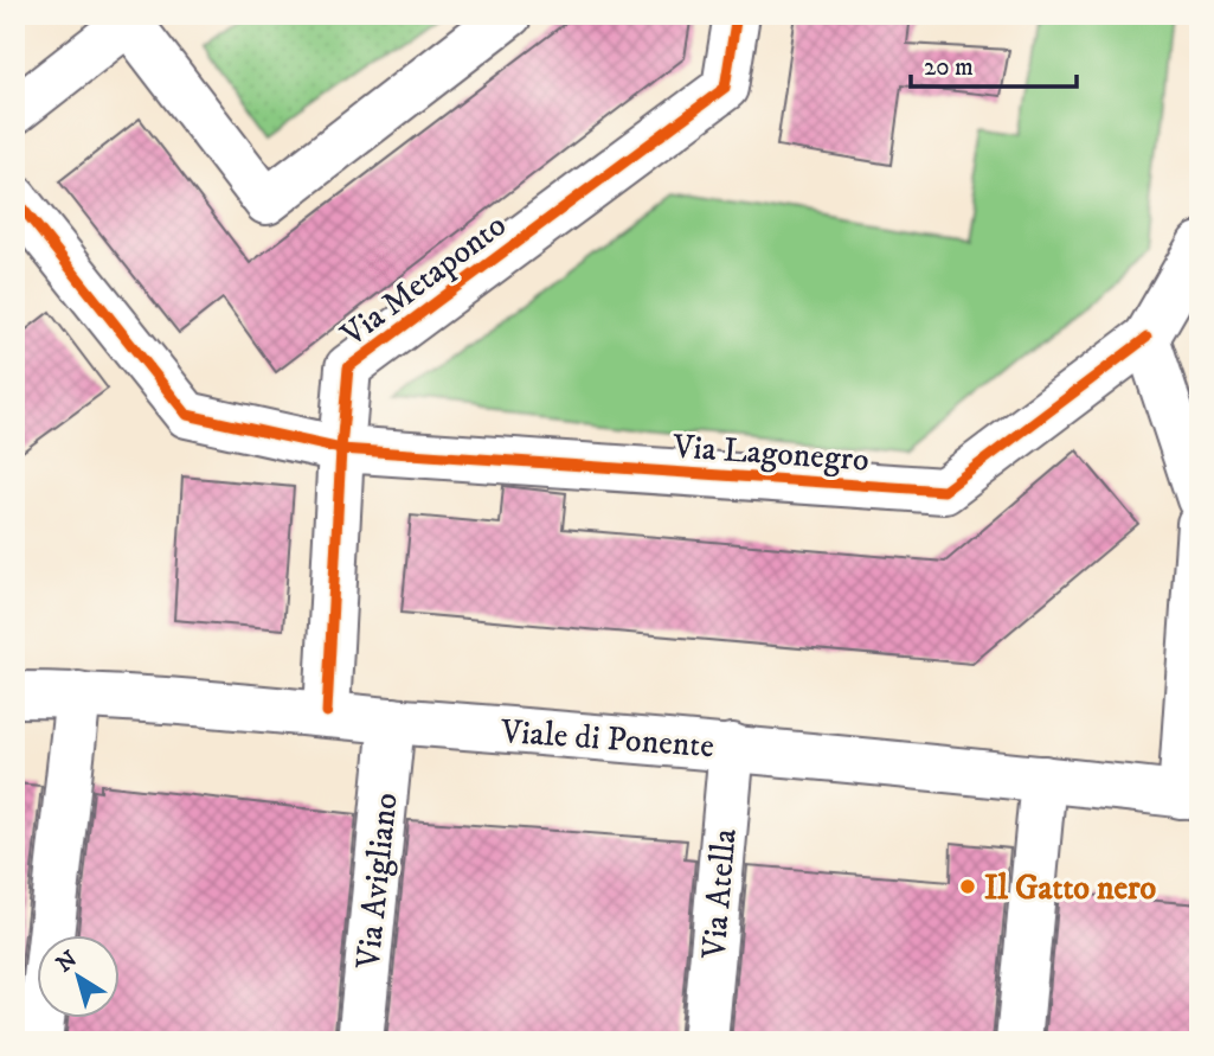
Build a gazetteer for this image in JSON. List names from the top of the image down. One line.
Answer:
{"streets":{"street":["Via Metaponto","Via Lagonegro","Viale di Ponente","Via Avigliano","Via Atella"]},"crossings":[["Via Metaponto","Via Lagonegro"],["Via Metaponto","Viale di Ponente"],["Viale di Ponente","Via Avigliano"],["Viale di Ponente","Via Atella"]],"places":["Il Gatto nero"],"scale_bar":"20 m","north":"top left"}
